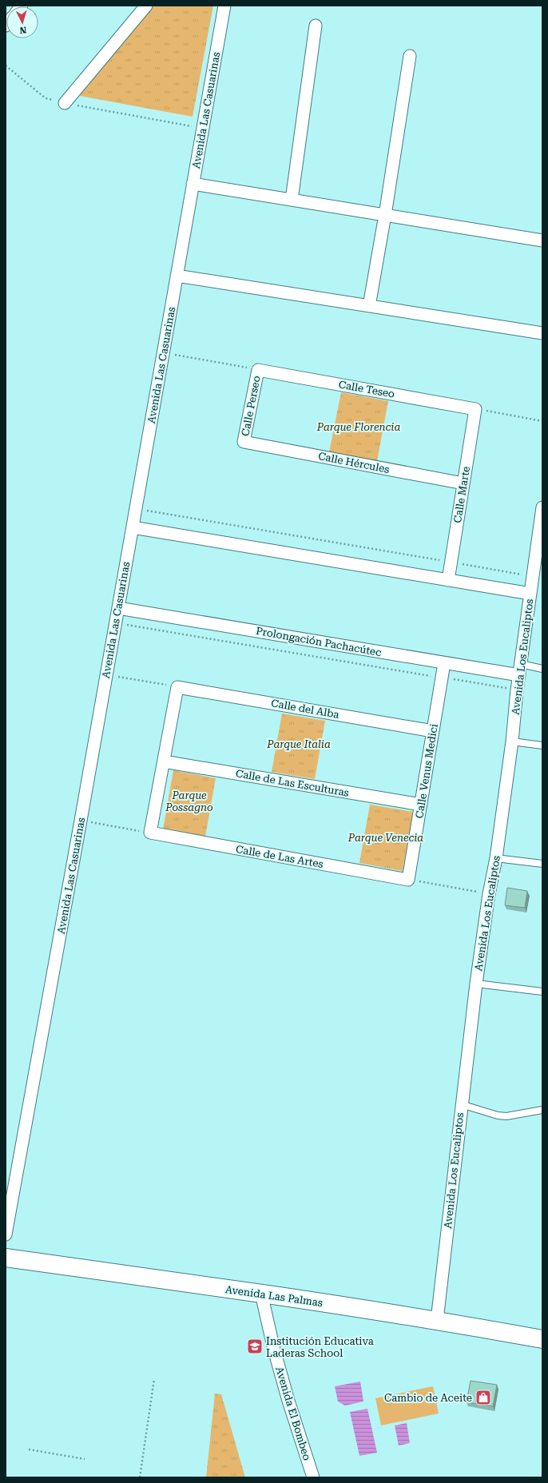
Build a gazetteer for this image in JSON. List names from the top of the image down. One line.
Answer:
{"streets":{"main road":["Avenida Las Palmas"],"street":["Avenida Las Casuarinas","Calle Teseo","Calle Perseo","Calle Hércules","Calle Marte","Prolongación Pachacútec","Avenida Los Eucaliptos","Calle del Alba","Calle Venus Medici","Calle de Las Esculturas","Calle de Las Artes","Avenida El Bombeo"]},"crossings":[["Avenida Las Casuarinas","Prolongación Pachacútec"],["Calle Teseo","Calle Perseo"],["Calle Teseo","Calle Marte"],["Calle Perseo","Calle Hércules"],["Calle Hércules","Calle Marte"],["Prolongación Pachacútec","Avenida Los Eucaliptos"],["Prolongación Pachacútec","Calle Venus Medici"],["Avenida Los Eucaliptos","Avenida Las Palmas"],["Calle del Alba","Calle Venus Medici"],["Calle Venus Medici","Calle de Las Esculturas"],["Calle Venus Medici","Calle de Las Artes"],["Avenida Las Palmas","Avenida El Bombeo"]],"parks":["Parque Florencia","Parque Italia","Parque Possagno","Parque Venecia"],"places":{"school or university":["Institución Educativa Laderas School"],"shop":["Cambio de Aceite"]},"north":"bottom"}
